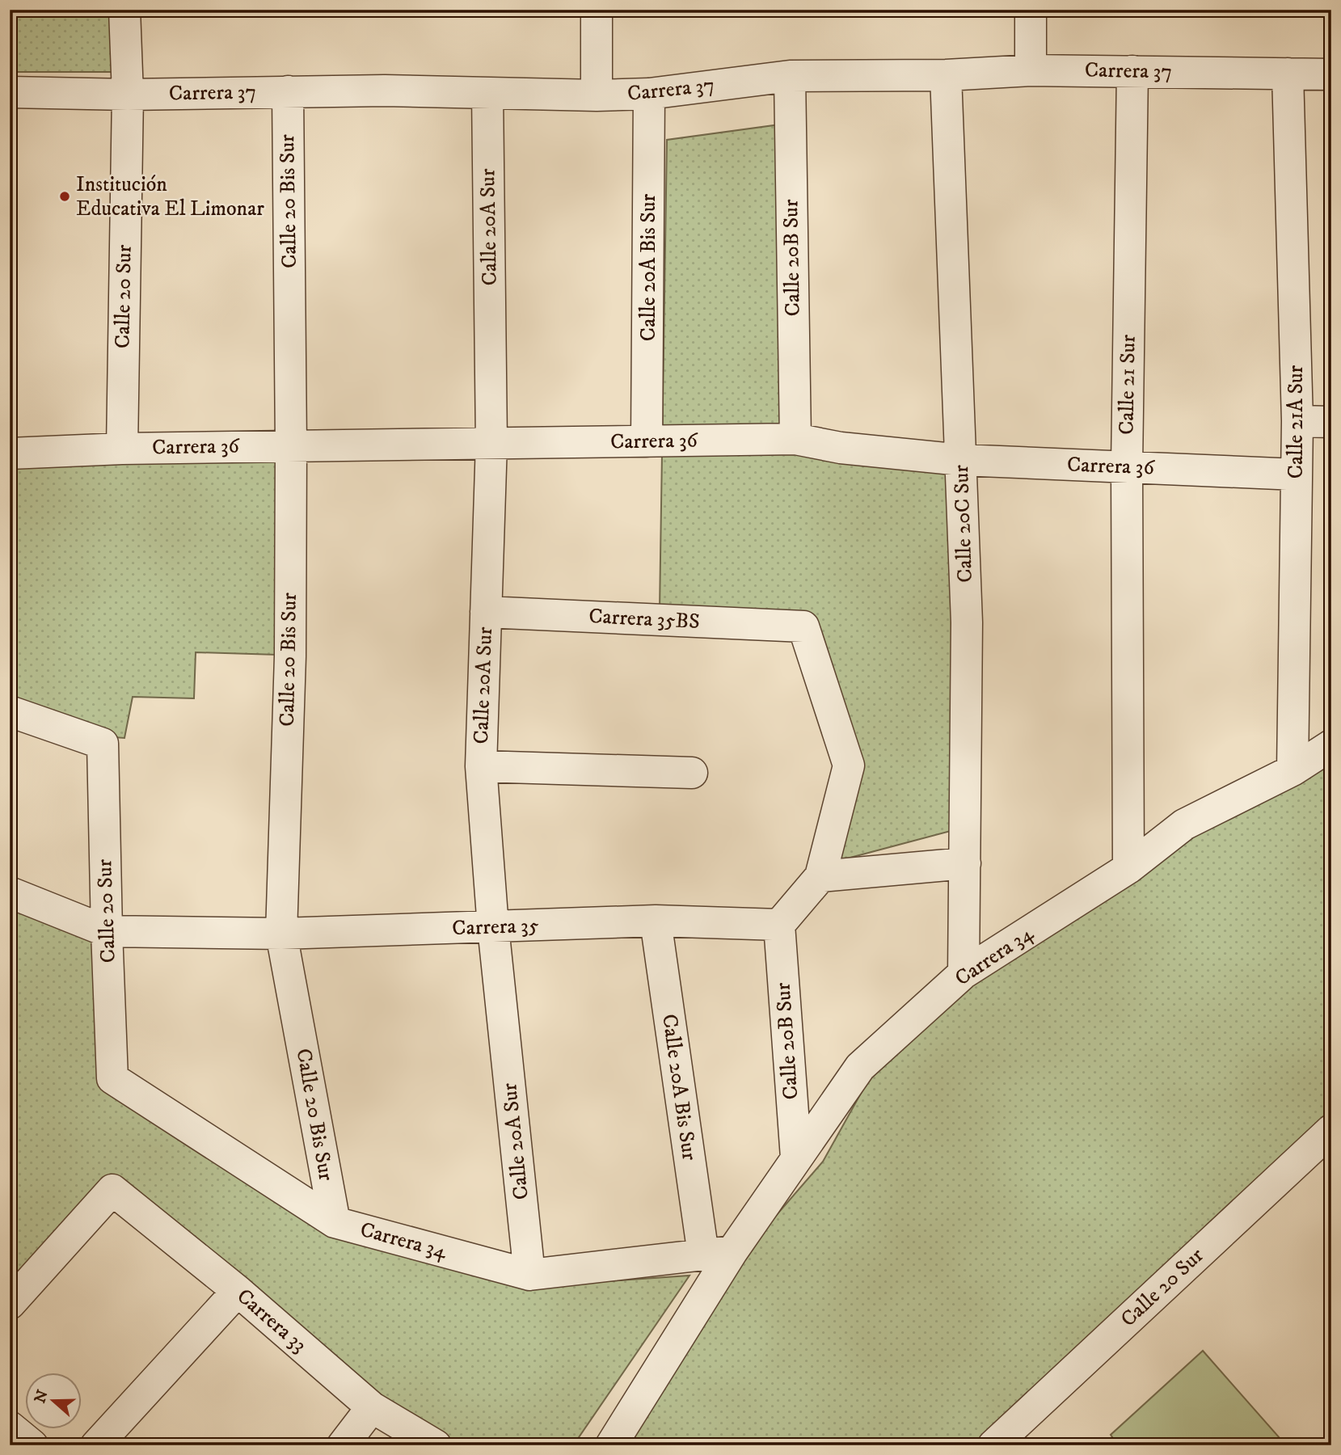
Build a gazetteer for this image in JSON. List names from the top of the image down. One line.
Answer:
{"streets":{"street":["Carrera 37","Calle 20 Bis Sur","Calle 20A Sur","Calle 20B Sur","Calle 20A Bis Sur","Calle 20 Sur","Calle 21 Sur","Calle 21A Sur","Carrera 36","Calle 20C Sur","Carrera 35BS","Carrera 35","Carrera 34","Carrera 33"]},"crossings":[["Carrera 37","Calle 20 Bis Sur"],["Carrera 37","Calle 20A Sur"],["Carrera 37","Calle 20B Sur"],["Carrera 37","Calle 20A Bis Sur"],["Carrera 37","Calle 20 Sur"],["Carrera 37","Calle 21 Sur"],["Carrera 37","Calle 21A Sur"],["Carrera 37","Calle 20C Sur"],["Calle 20 Bis Sur","Carrera 36"],["Calle 20 Bis Sur","Carrera 35"],["Calle 20 Bis Sur","Carrera 34"],["Calle 20A Sur","Carrera 36"],["Calle 20A Sur","Carrera 35BS"],["Calle 20A Sur","Carrera 35"],["Calle 20A Sur","Carrera 34"],["Calle 20B Sur","Carrera 36"],["Calle 20B Sur","Carrera 35"],["Calle 20B Sur","Carrera 34"],["Calle 20A Bis Sur","Carrera 36"],["Calle 20A Bis Sur","Carrera 35"],["Calle 20A Bis Sur","Carrera 34"],["Calle 20 Sur","Carrera 36"],["Calle 20 Sur","Carrera 35"],["Calle 20 Sur","Carrera 34"],["Calle 21 Sur","Carrera 36"],["Calle 21 Sur","Carrera 34"],["Calle 21A Sur","Carrera 36"],["Calle 21A Sur","Carrera 34"],["Carrera 36","Calle 20C Sur"],["Calle 20C Sur","Carrera 34"]],"places":["Institución Educativa El Limonar"],"north":"left"}
